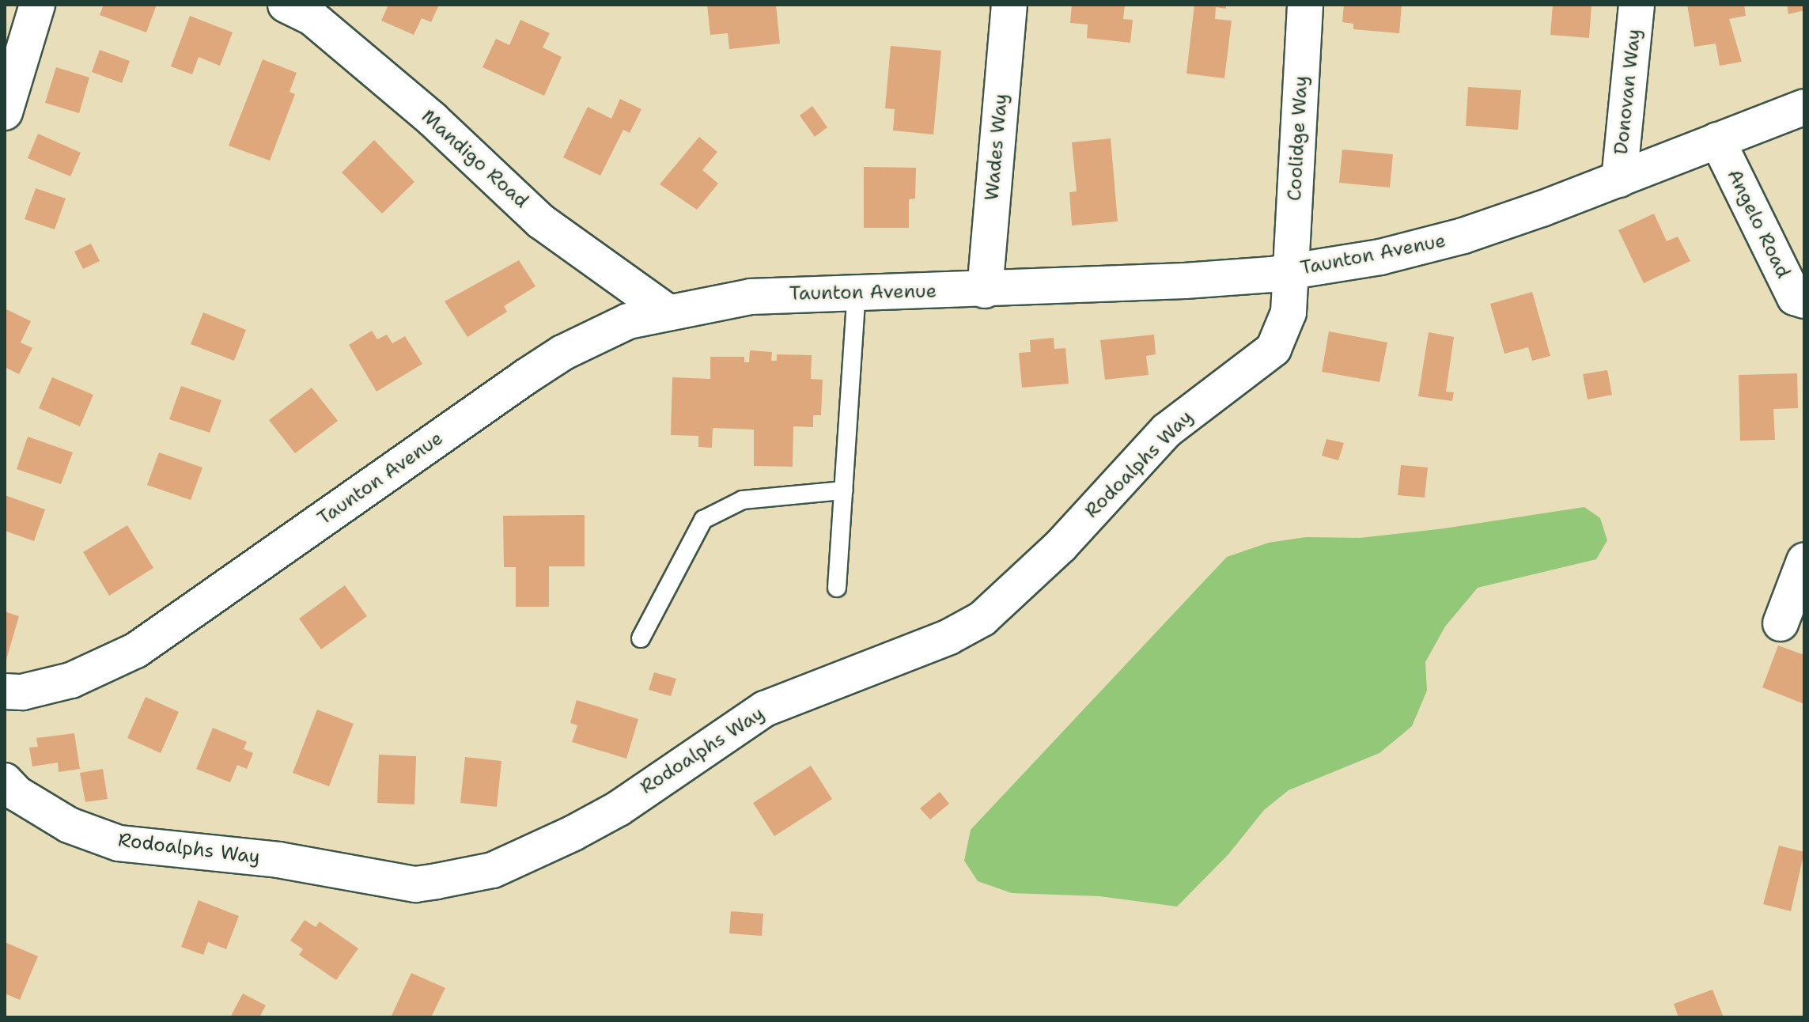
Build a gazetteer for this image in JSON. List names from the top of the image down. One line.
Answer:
{"streets":{"street":["Donovan Way","Coolidge Way","Wades Way","Mandigo Road","Angelo Road","Taunton Avenue","Rodoalphs Way"]},"crossings":[["Donovan Way","Taunton Avenue"],["Coolidge Way","Taunton Avenue"],["Coolidge Way","Rodoalphs Way"],["Wades Way","Taunton Avenue"],["Mandigo Road","Taunton Avenue"],["Angelo Road","Taunton Avenue"],["Taunton Avenue","Rodoalphs Way"]]}
